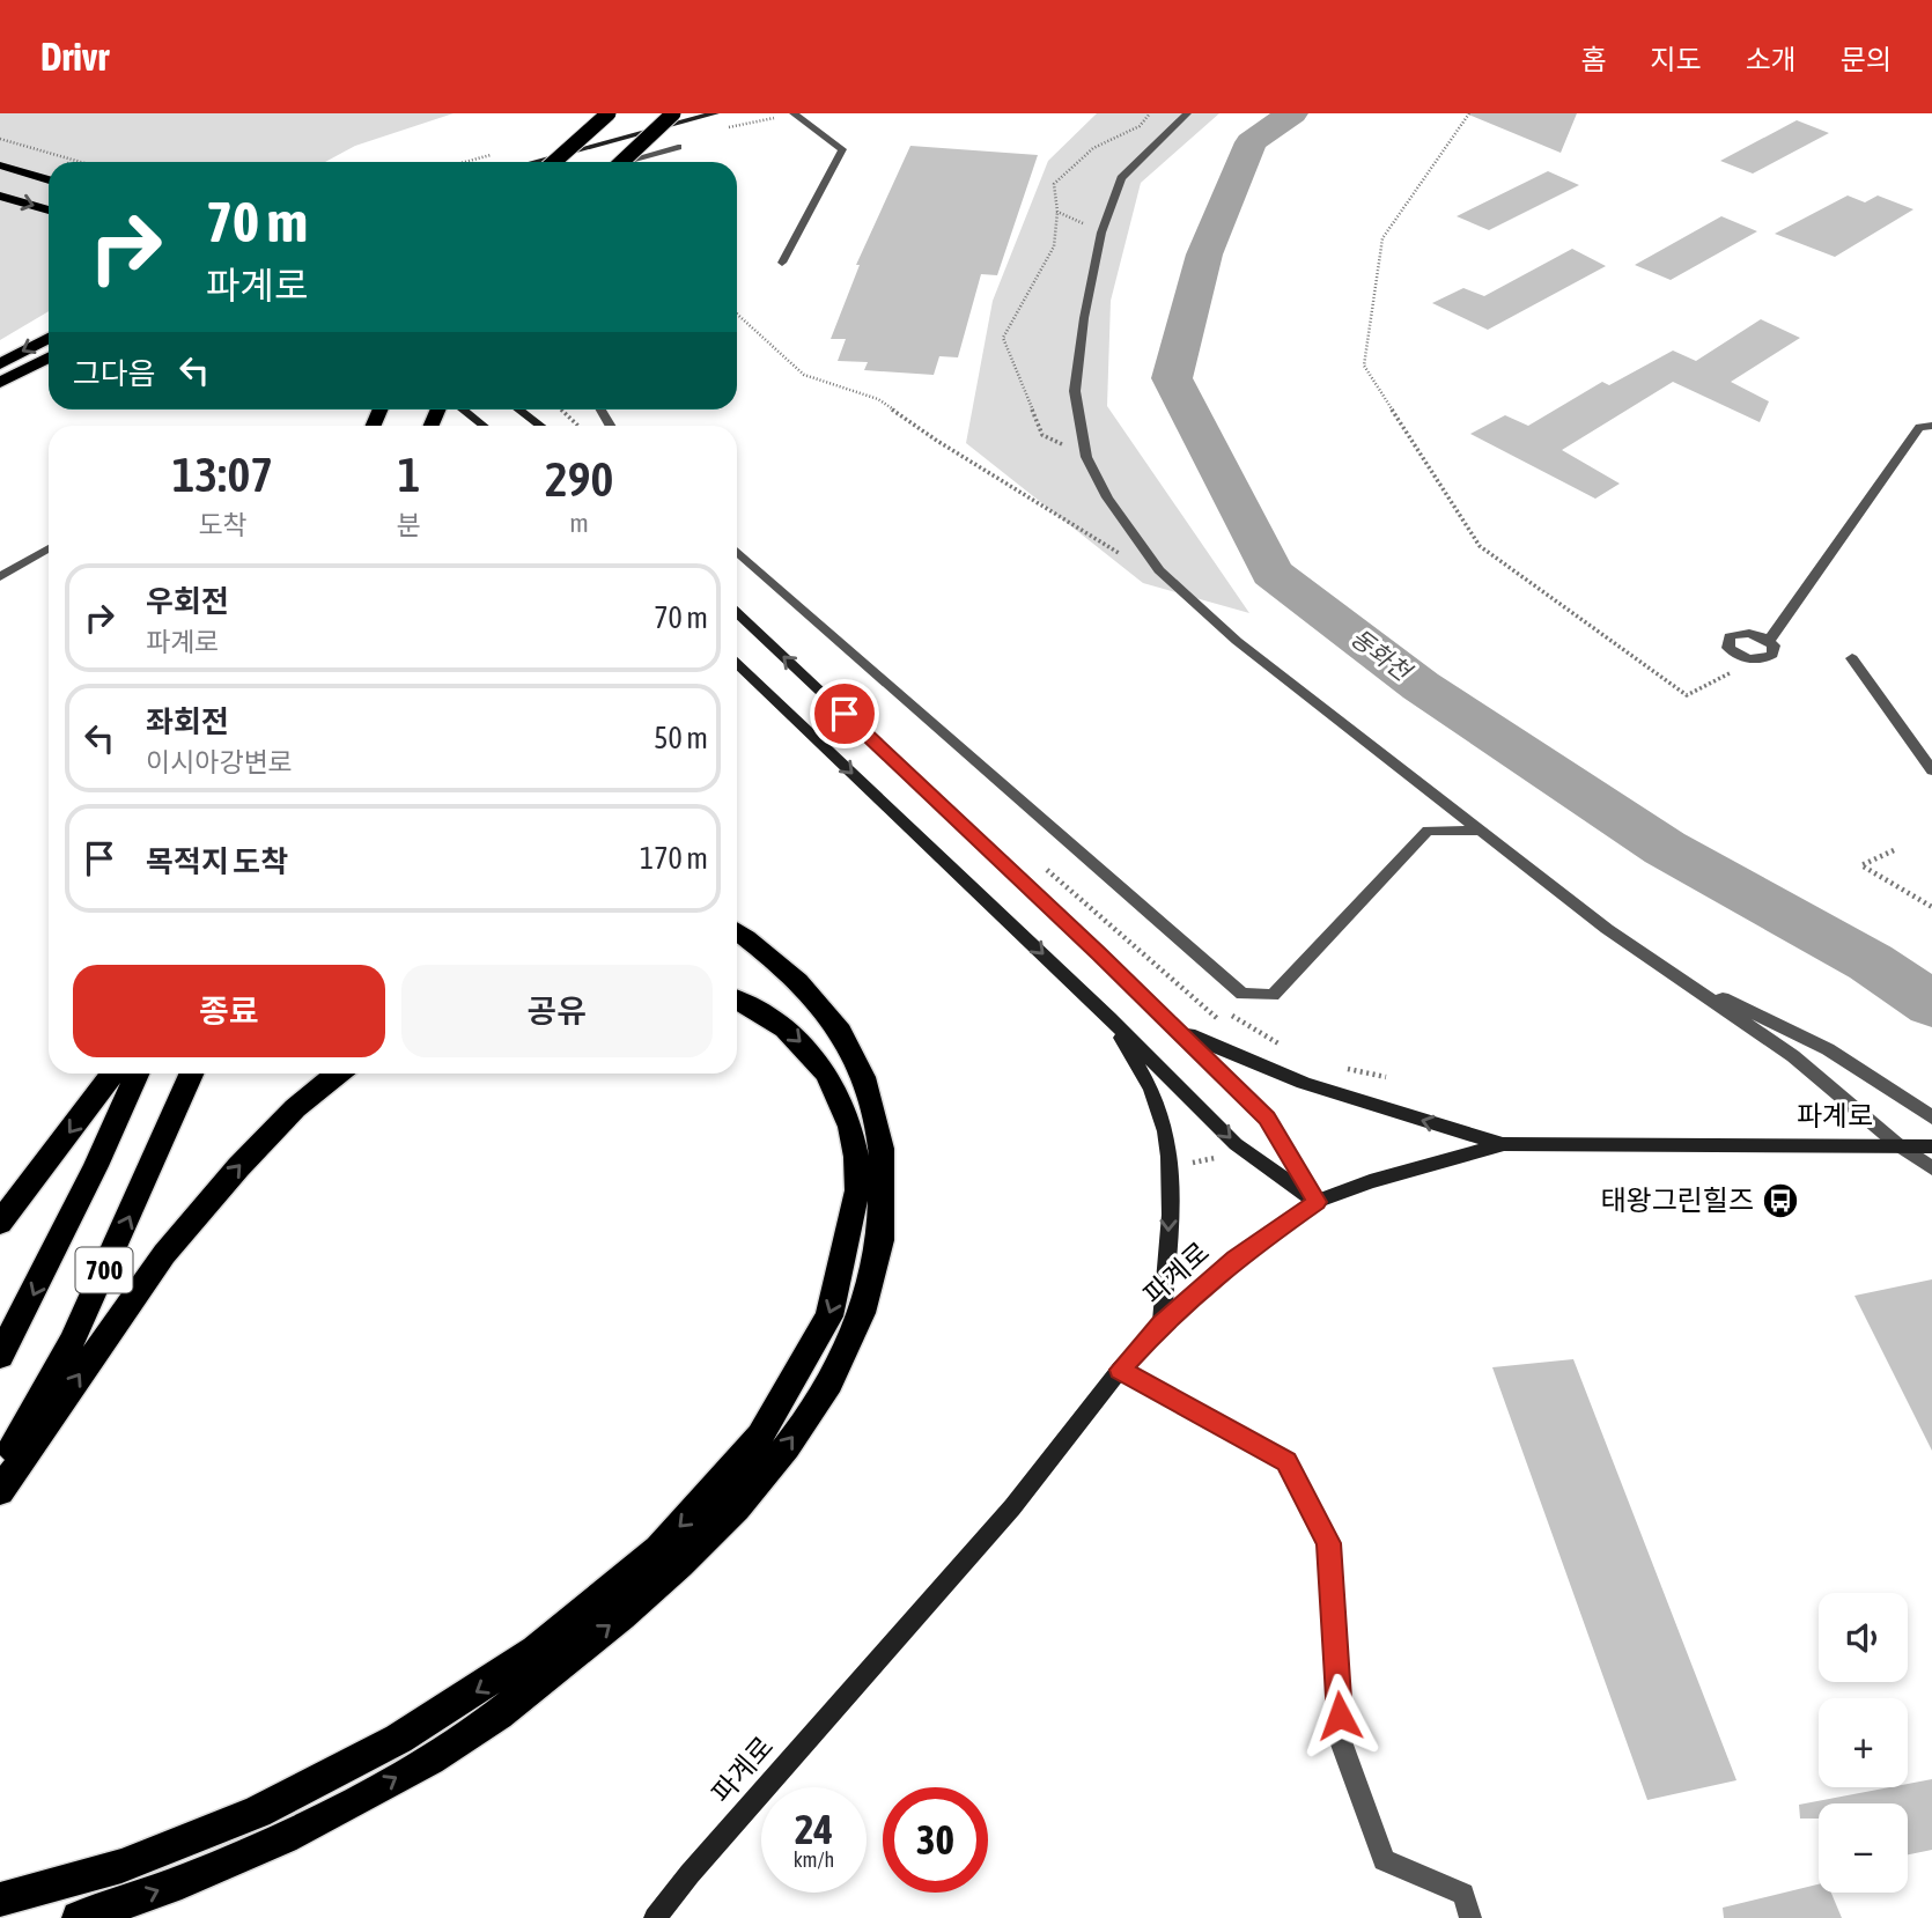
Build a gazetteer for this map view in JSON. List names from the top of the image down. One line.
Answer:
{"streets":{"highway":["700"],"main road":["파계로"]},"water":["동화천"],"places":{"bus stop":["태왕그린힐즈"]},"page":{"header":"Drivr","nav":["홈","지도","소개","문의"],"turn":["70 m","파계로"],"then":"그다음","eta":["13:07","도착","1","분","290","m"],"list":[{"name":"우회전","note":"파계로","value":"70 m"},{"name":"좌회전","note":"이시아강변로","value":"50 m"},{"name":"목적지 도착","value":"170 m"}],"buttons":["종료","공유"],"map_buttons":["+","−"],"speed":"24 km/h","limit":"30"}}
